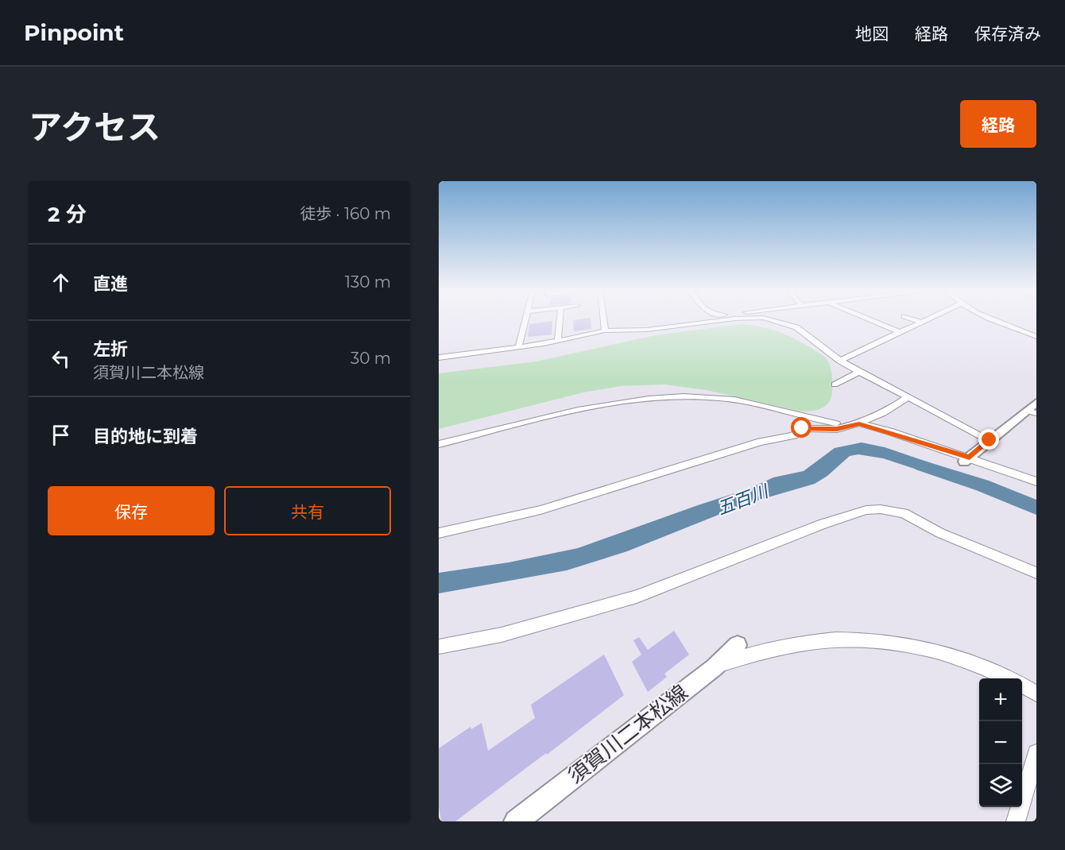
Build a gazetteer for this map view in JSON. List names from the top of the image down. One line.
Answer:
{"streets":{"main road":["須賀川二本松線"]},"water":["五百川"],"page":{"header":"Pinpoint","nav":["地図","経路","保存済み"],"title":"アクセス","buttons":["経路",["保存","共有"]],"heading":["2 分","徒歩 · 160 m"],"list":[["直進","130 m"],["左折","須賀川二本松線","30 m"],"目的地に到着"],"map_buttons":["+","−"]}}
